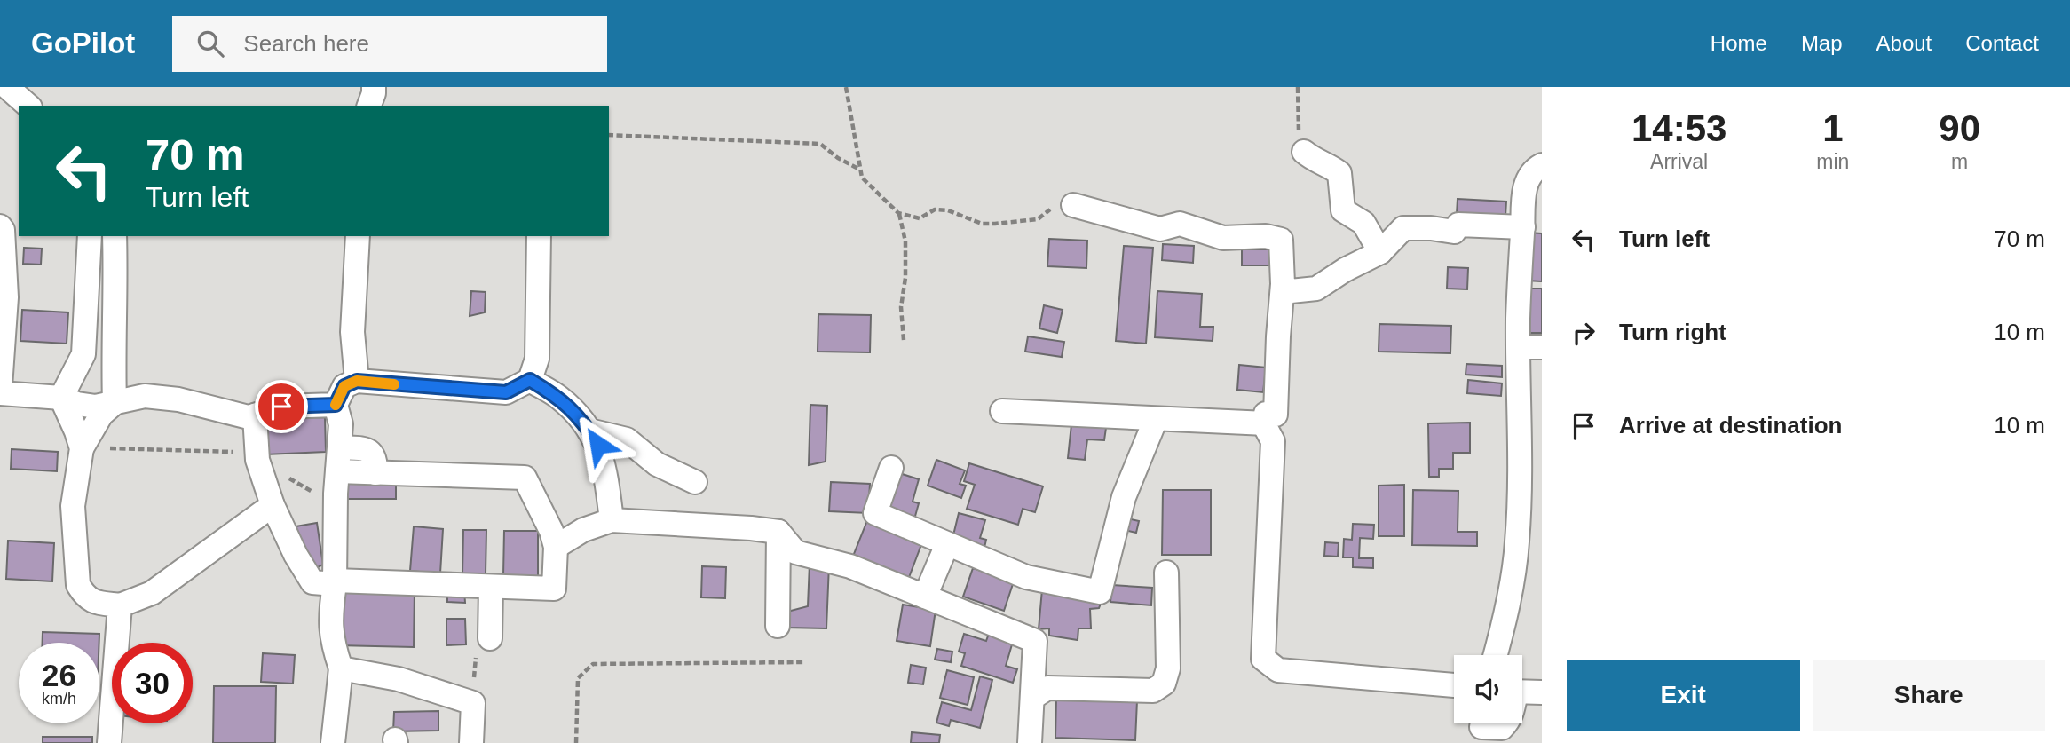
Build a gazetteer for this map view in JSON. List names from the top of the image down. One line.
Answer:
{"page":{"header":"GoPilot","search":"Search here","nav":["Home","Map","About","Contact"],"eta":["14:53","Arrival","1","min","90","m"],"turn":["70 m","Turn left"],"list":[{"name":"Turn left","value":"70 m"},{"name":"Turn right","value":"10 m"},{"name":"Arrive at destination","value":"10 m"}],"speed":"26 km/h","limit":"30","buttons":["Exit","Share"]}}
